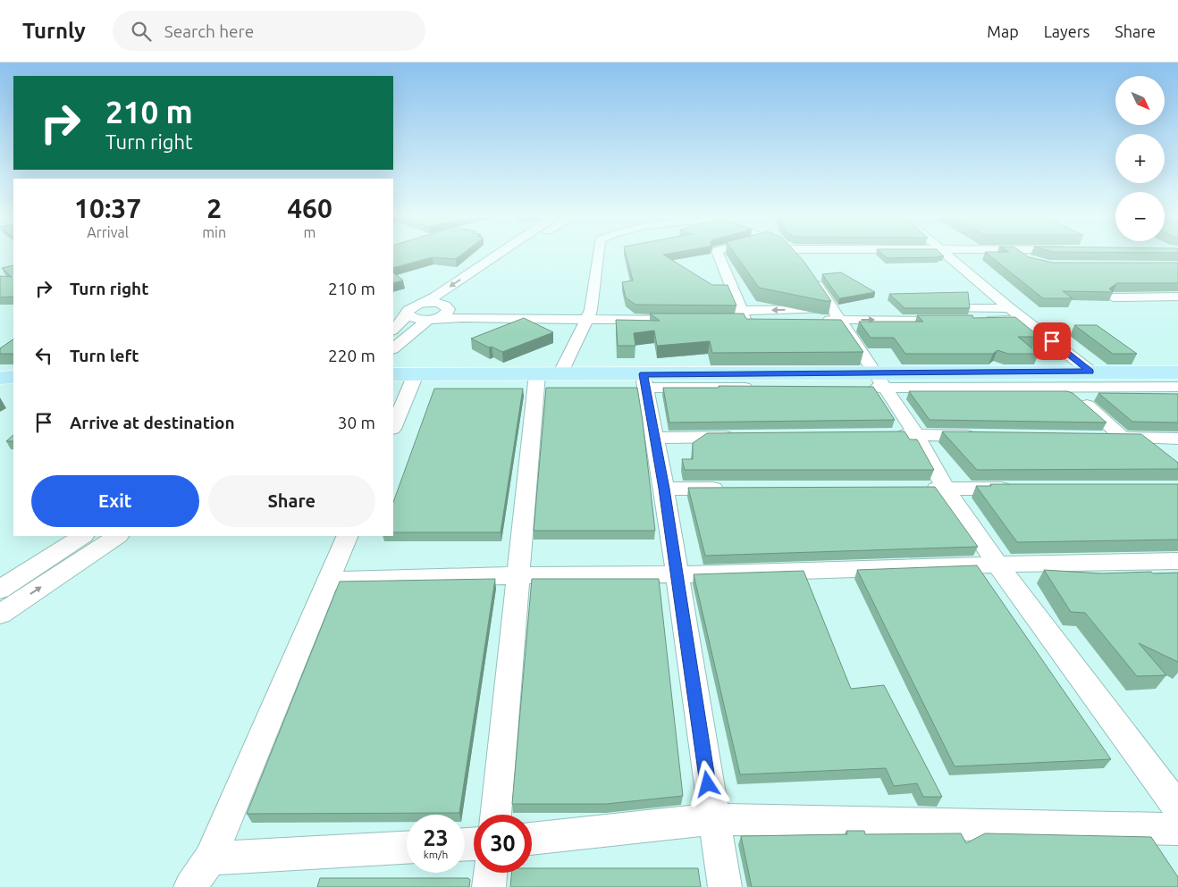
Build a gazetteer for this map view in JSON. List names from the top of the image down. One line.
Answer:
{"north":"bottom right","page":{"header":"Turnly","search":"Search here","nav":["Map","Layers","Share"],"map_buttons":["+","−"],"turn":["210 m","Turn right"],"eta":["10:37","Arrival","2","min","460","m"],"list":[{"name":"Turn right","value":"210 m"},{"name":"Turn left","value":"220 m"},{"name":"Arrive at destination","value":"30 m"}],"buttons":["Exit","Share"],"speed":"23 km/h","limit":"30"}}
